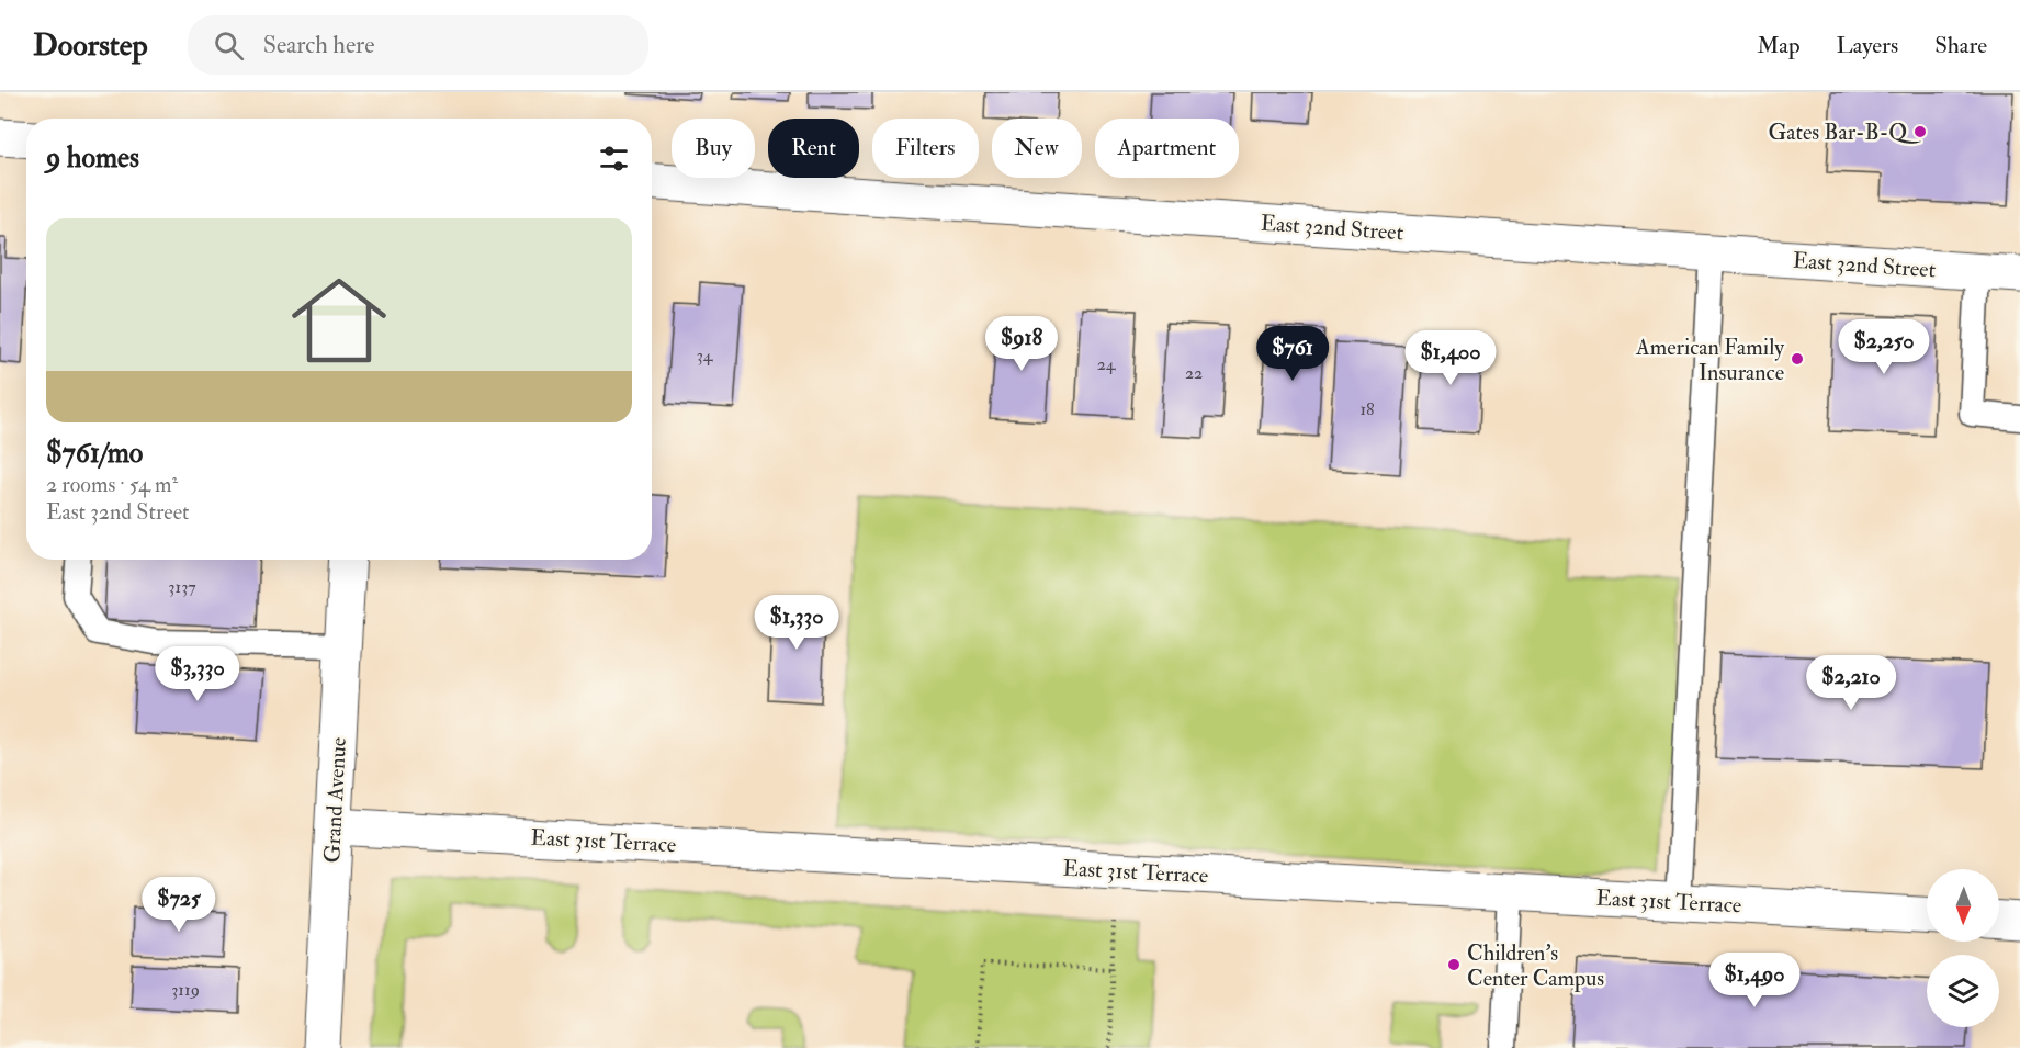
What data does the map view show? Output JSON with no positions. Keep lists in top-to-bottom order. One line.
{"streets":{"street":["East 32nd Street","Grand Avenue","East 31st Terrace"]},"crossings":[["Grand Avenue","East 31st Terrace"]],"places":["Gates Bar-B-Q","American Family Insurance","Children's Center Campus"],"house_numbers":["34","24","22","18","3137","3119"],"north":"bottom","page":{"header":"Doorstep","search":"Search here","nav":["Map","Layers","Share"],"chip":["Buy","Rent","Filters","New","Apartment"],"heading":"9 homes","list":[{"name":"$761/mo","note":"2 rooms · 54 m² · East 32nd Street"}],"price":["$918","$2,250","$761","$1,400","$1,330","$3,330","$2,210","$725","$1,490"]}}
